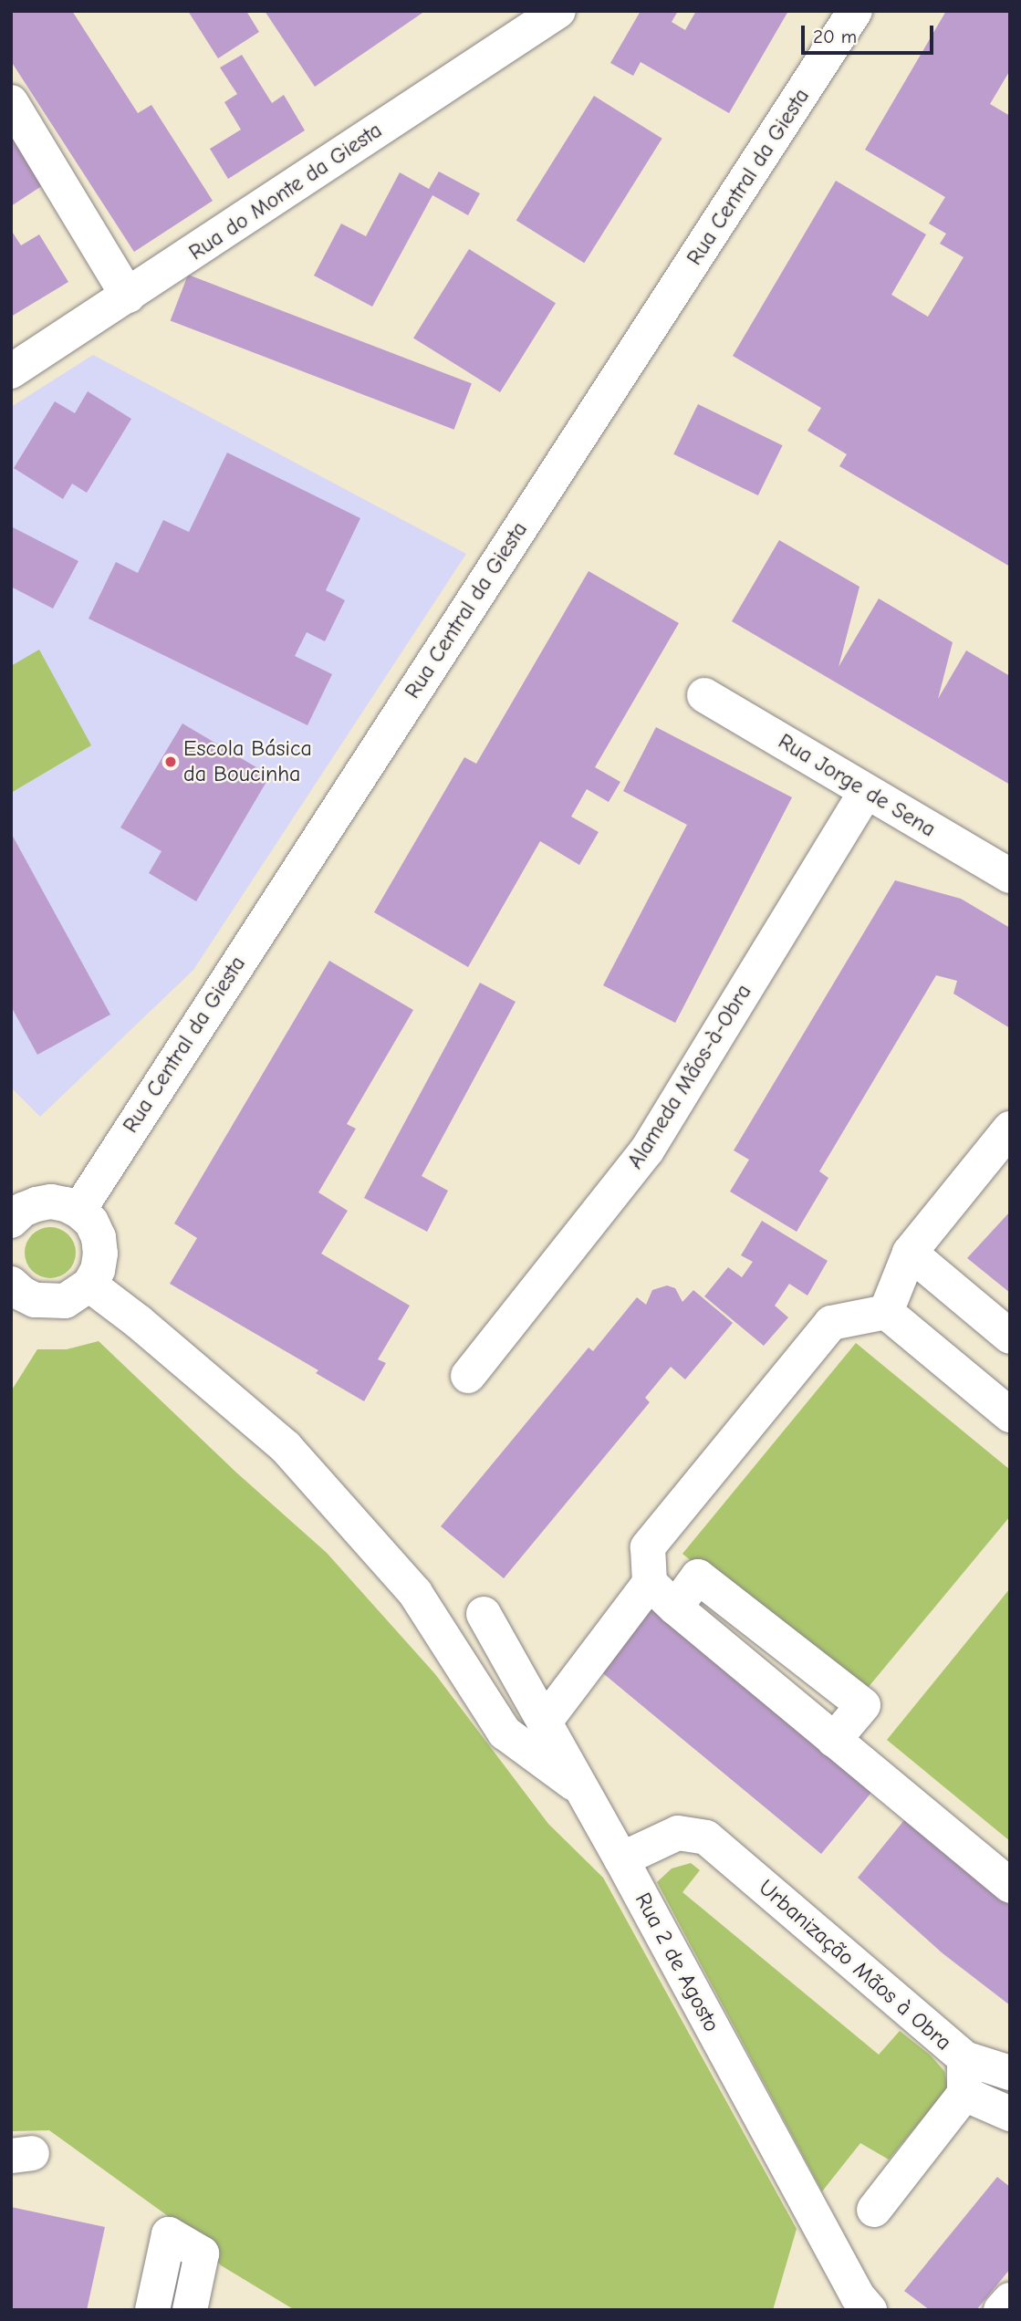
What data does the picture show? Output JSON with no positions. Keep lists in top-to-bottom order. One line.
{"streets":{"street":["Rua Central da Giesta","Rua do Monte da Giesta","Rua Jorge de Sena","Alameda Mãos-à-Obra","Rua 2 de Agosto","Urbanização Mãos à Obra"]},"crossings":[["Rua Jorge de Sena","Alameda Mãos-à-Obra"],["Rua 2 de Agosto","Urbanização Mãos à Obra"]],"places":["Escola Básica da Boucinha"],"scale_bar":"20 m"}
